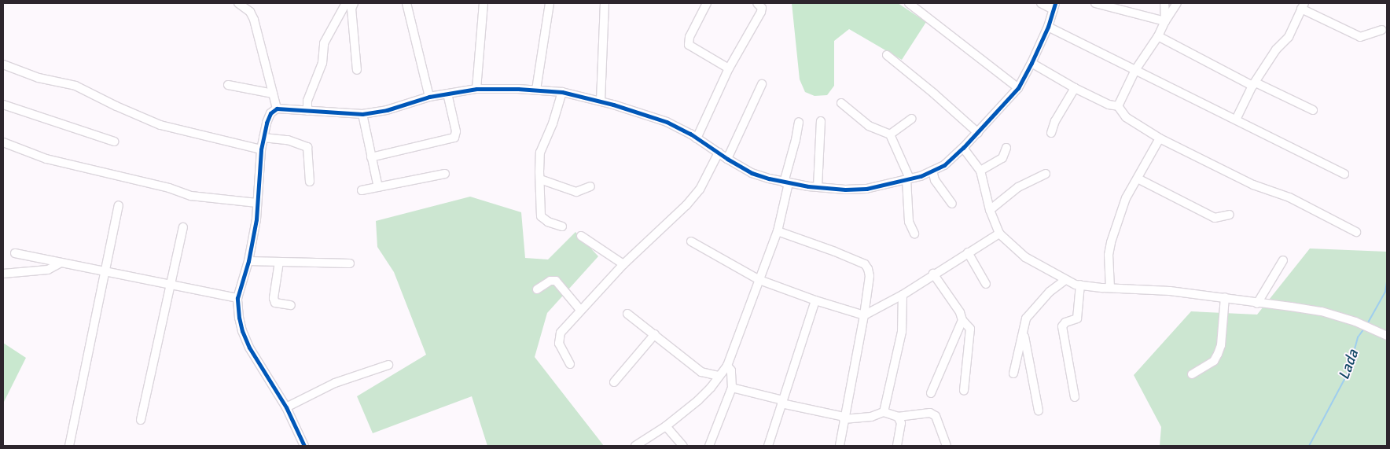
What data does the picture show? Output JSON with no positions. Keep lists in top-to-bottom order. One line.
{"water":["Lada"]}
